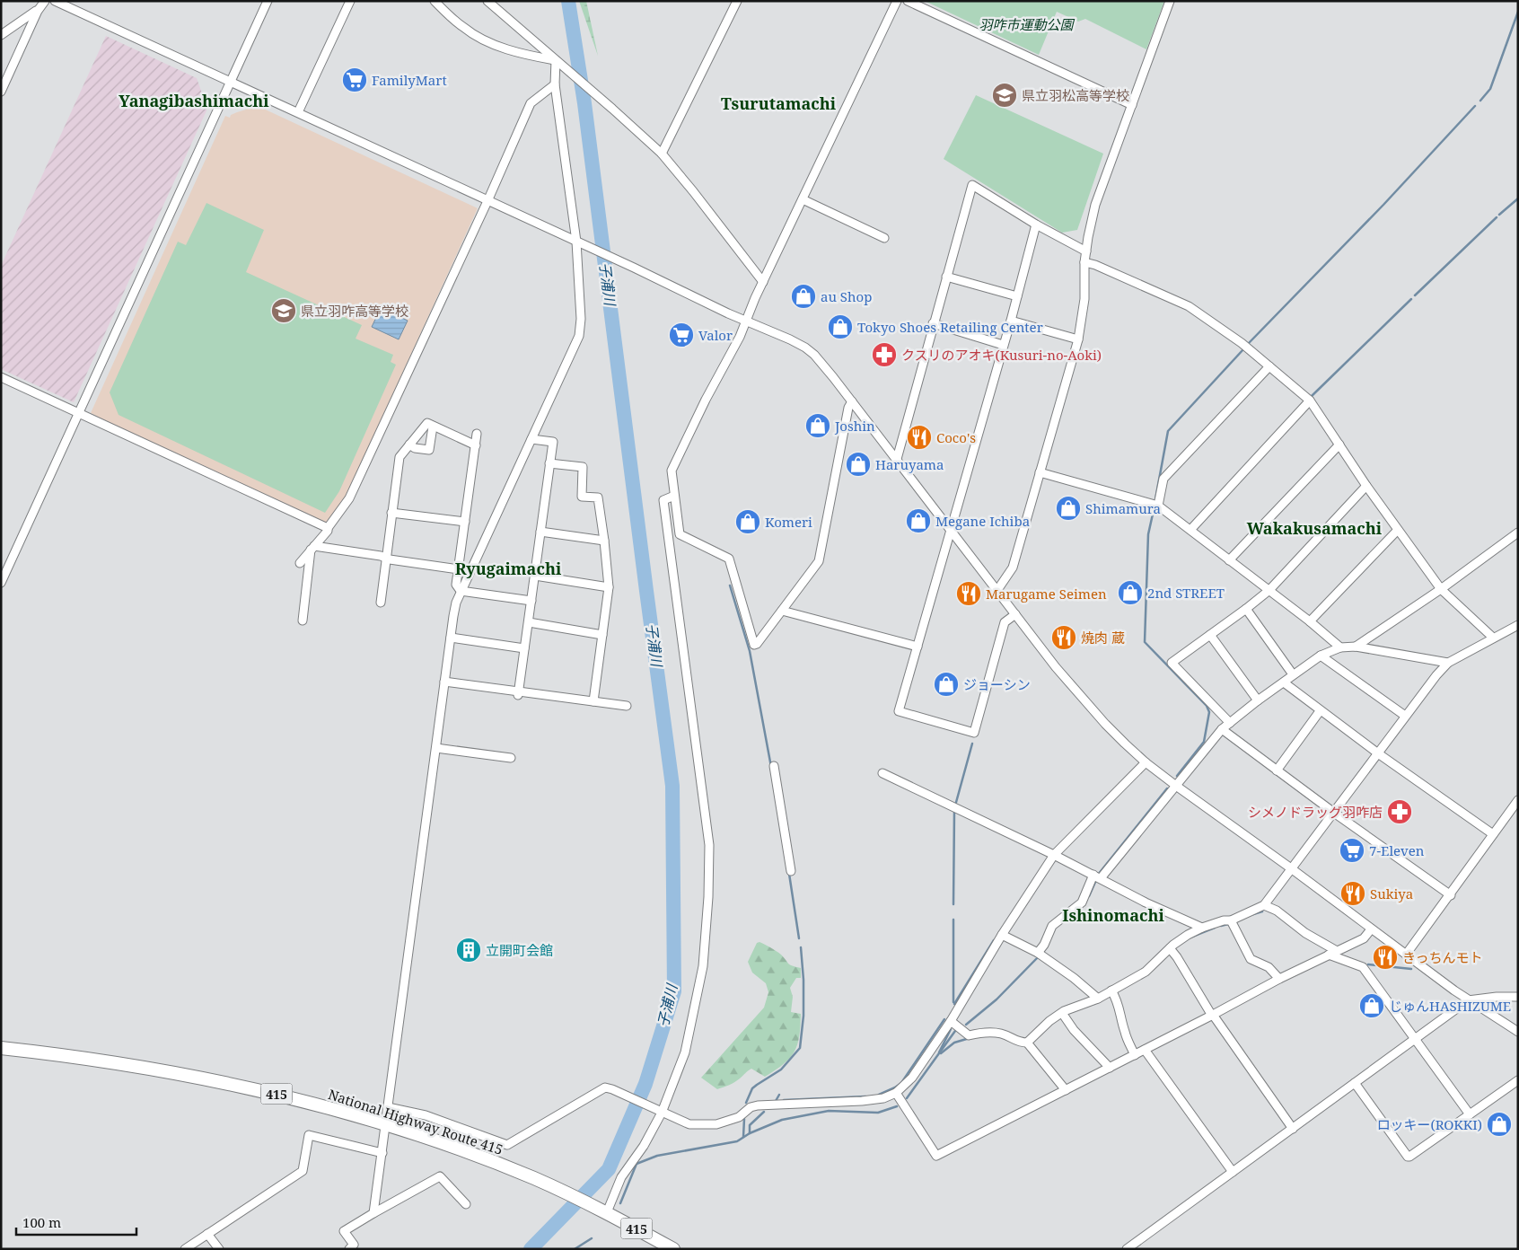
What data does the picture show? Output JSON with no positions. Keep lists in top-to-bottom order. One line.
{"streets":{"highway":["415","National Highway Route 415"]},"districts":["Yanagibashimachi","Tsurutamachi","Wakakusamachi","Ryugaimachi","Ishinomachi"],"water":["子浦川"],"parks":["羽咋市運動公園"],"places":{"supermarket":["FamilyMart","Valor","7-Eleven"],"school or university":["県立羽松高等学校","県立羽咋高等学校"],"shop":["au Shop","Tokyo Shoes Retailing Center","Joshin","Haruyama","Shimamura","Megane Ichiba","Komeri","2nd STREET","ジョーシン","じゅんHASHIZUME","ロッキー(ROKKI)"],"pharmacy":["クスリのアオキ(Kusuri-no-Aoki)","シメノドラッグ羽咋店"],"restaurant":["Coco's","Marugame Seimen","焼肉 蔵","Sukiya","きっちんモト"],"building":["立開町会館"]},"scale_bar":"100 m"}
